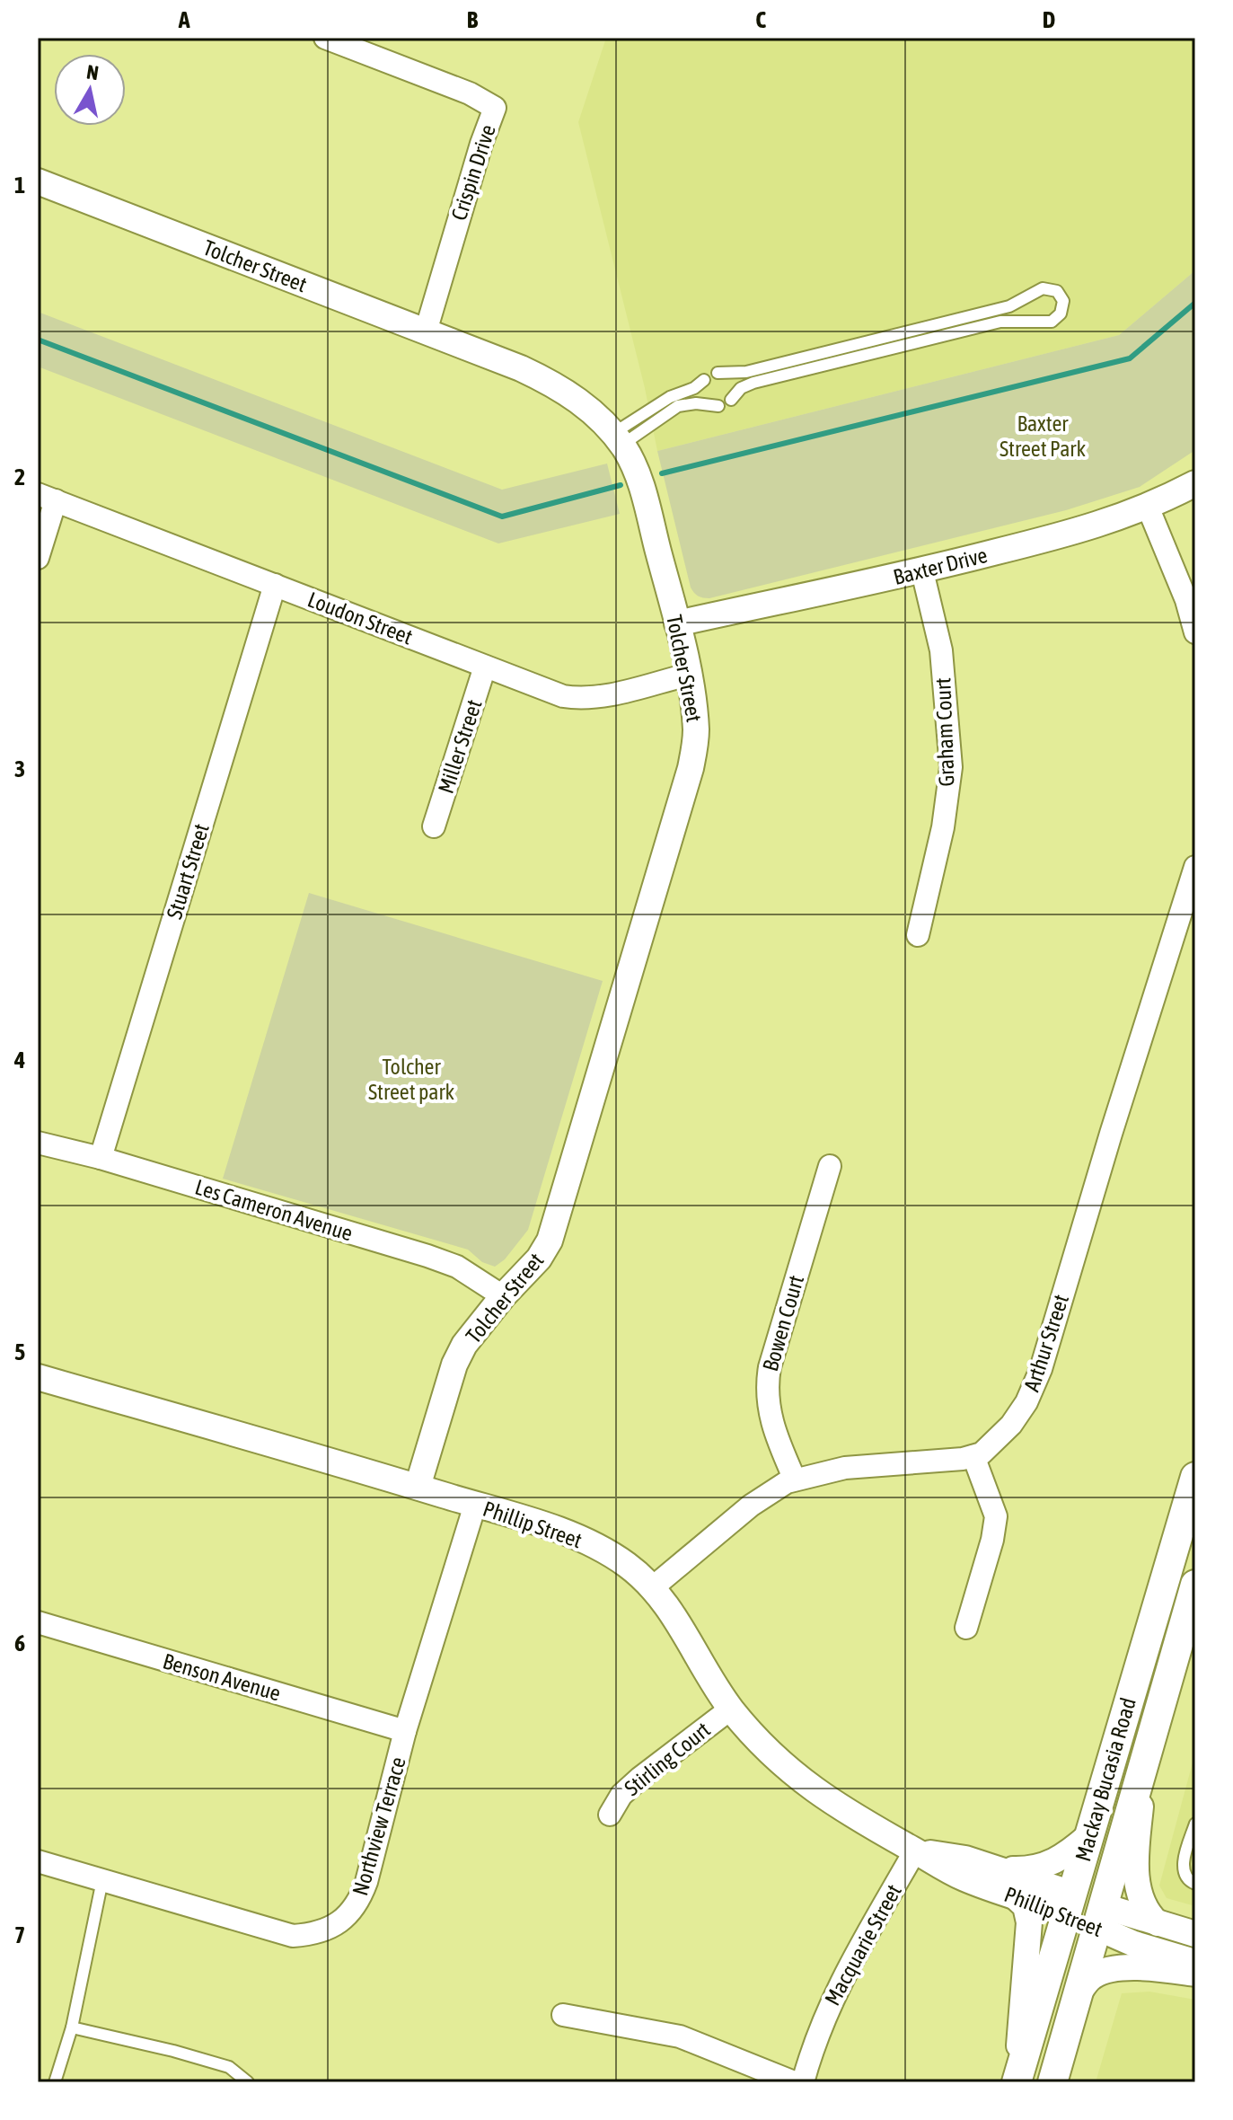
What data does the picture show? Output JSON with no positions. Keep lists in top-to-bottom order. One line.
{"streets":{"main road":["Phillip Street","Mackay Bucasia Road"],"street":["Crispin Drive","Tolcher Street","Baxter Drive","Loudon Street","Graham Court","Miller Street","Stuart Street","Les Cameron Avenue","Bowen Court","Arthur Street","Benson Avenue","Stirling Court","Northview Terrace","Macquarie Street"]},"crossings":[["Crispin Drive","Tolcher Street"],["Tolcher Street","Baxter Drive"],["Tolcher Street","Loudon Street"],["Tolcher Street","Les Cameron Avenue"],["Tolcher Street","Phillip Street"],["Baxter Drive","Graham Court"],["Loudon Street","Miller Street"],["Loudon Street","Stuart Street"],["Stuart Street","Les Cameron Avenue"],["Phillip Street","Stirling Court"],["Phillip Street","Mackay Bucasia Road"],["Phillip Street","Northview Terrace"],["Phillip Street","Macquarie Street"],["Benson Avenue","Northview Terrace"]],"parks":["Baxter Street Park","Tolcher Street park"],"north":"top","grid":{"columns":["A","B","C","D"],"rows":["1","2","3","4","5","6","7"]}}
